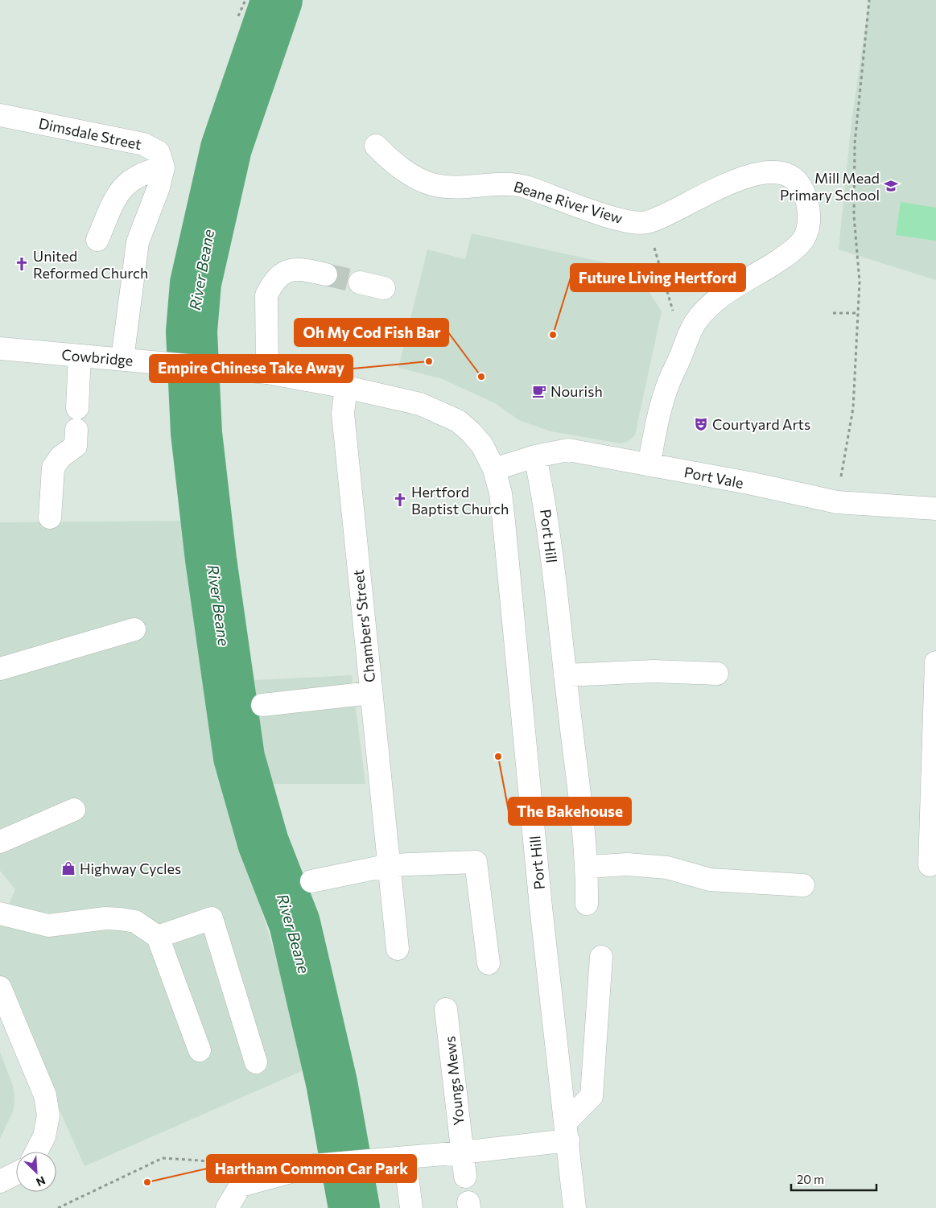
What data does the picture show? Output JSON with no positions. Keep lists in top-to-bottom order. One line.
{"streets":{"street":["Dimsdale Street","Beane River View","Cowbridge","Port Vale","Port Hill","Chambers' Street","Youngs Mews"]},"crossings":[["Beane River View","Port Vale"],["Cowbridge","Port Vale"],["Cowbridge","Port Hill"],["Cowbridge","Chambers' Street"],["Port Vale","Port Hill"]],"water":["River Beane"],"places":{"school or university":["Mill Mead Primary School"],"church":["United Reformed Church","Hertford Baptist Church"],"other":["Future Living Hertford","Empire Chinese Take Away","Oh My Cod Fish Bar","The Bakehouse","Hartham Common Car Park"],"cafe":["Nourish"],"theatre":["Courtyard Arts"],"shop":["Highway Cycles"]},"scale_bar":"20 m","north":"bottom right"}
